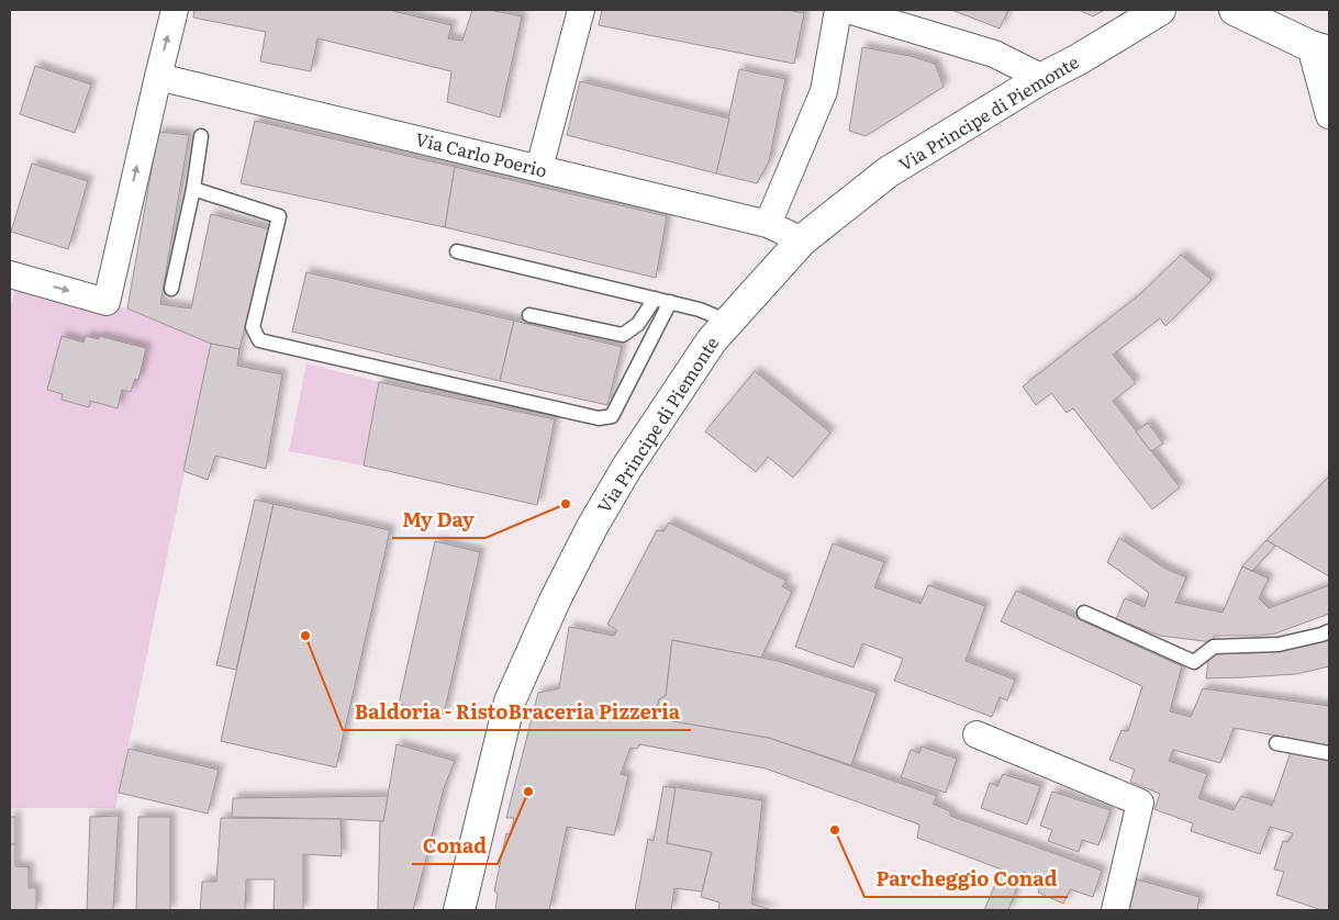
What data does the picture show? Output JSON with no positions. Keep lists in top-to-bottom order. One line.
{"streets":{"main road":["Via Principe di Piemonte"],"street":["Via Carlo Poerio"]},"crossings":[["Via Principe di Piemonte","Via Carlo Poerio"]],"places":["My Day","Baldoria - RistoBraceria Pizzeria","Conad","Parcheggio Conad"]}
